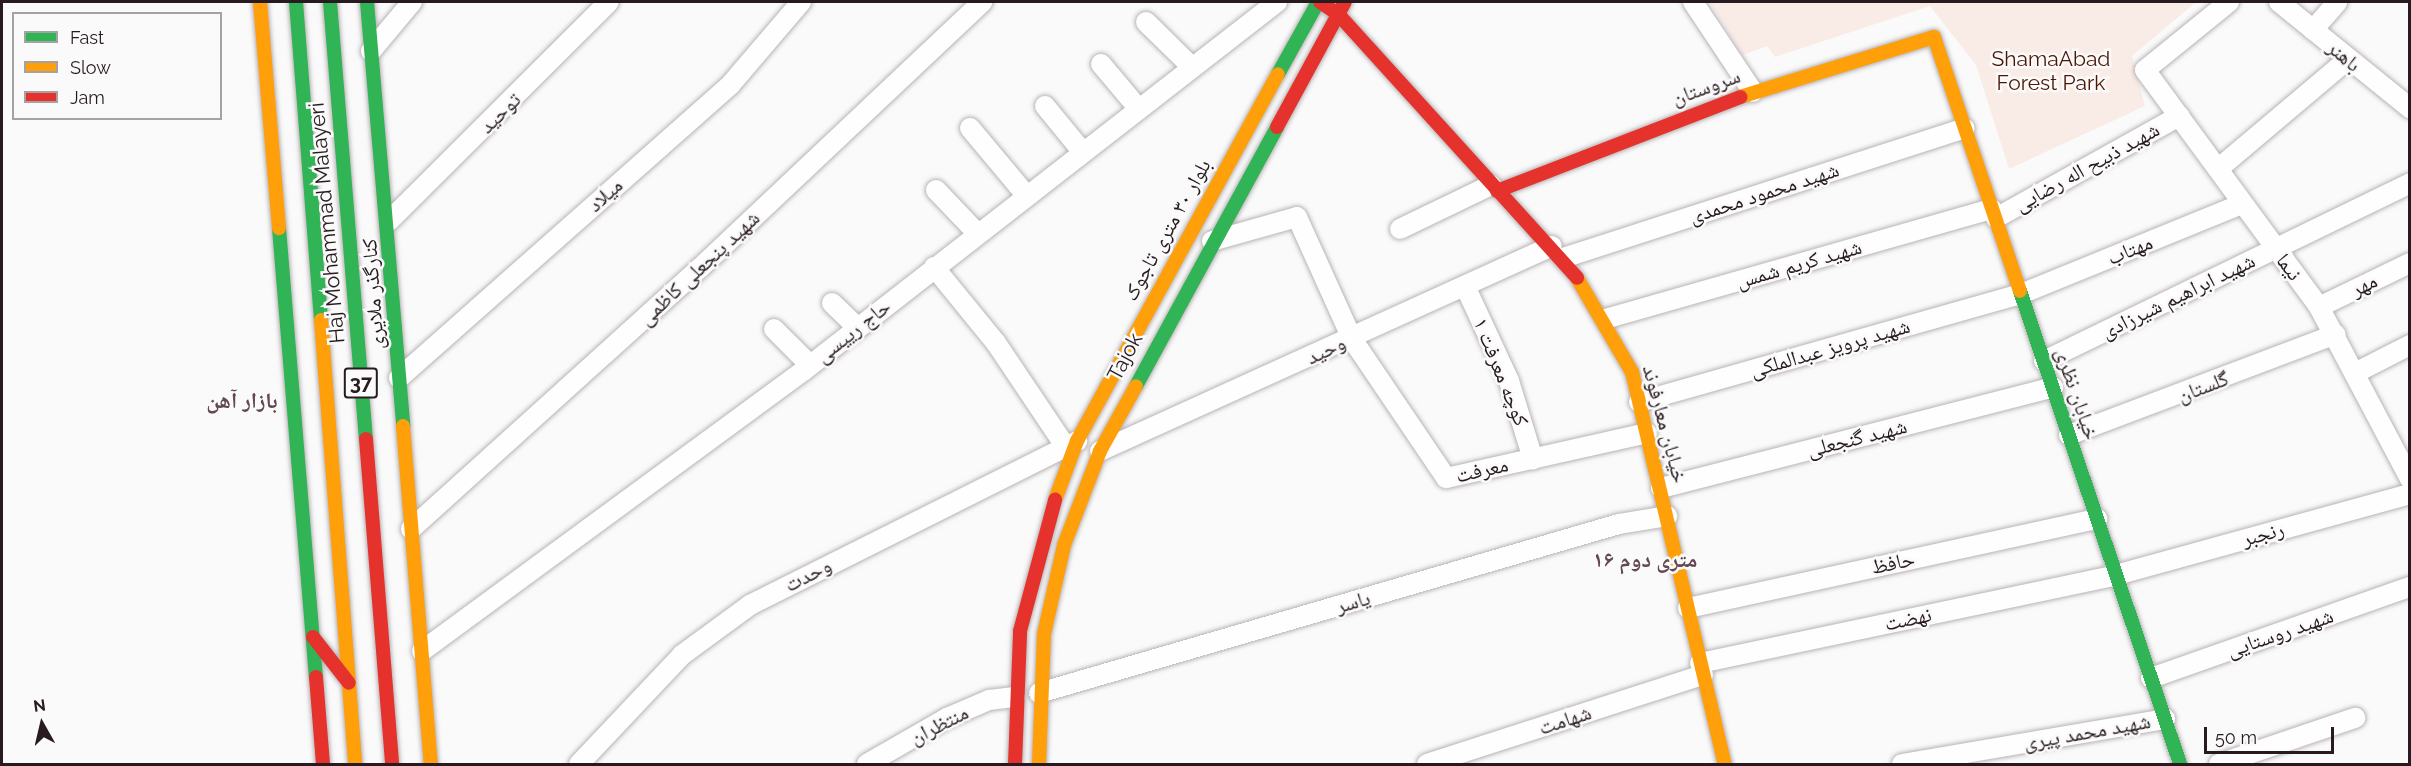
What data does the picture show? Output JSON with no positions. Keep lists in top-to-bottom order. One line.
{"streets":{"main road":["سروستان","Haj Mohammad Malayeri","بلوار ۳۰ متری تاجوک","کنارگذر ملایری","Tajok","37","خیابان نظری","خیابان معارفوند"],"street":["باهنر","توحید","شهید ذبیح اله رضایی","شهید محمود محمدی","میلاد","مهتاب","شهید کریم شمس","نیما","شهید پنجعلی کاظمی","مهر","شهید ابراهیم شیرزادی","حاج رییسی","شهید پرویز عبدالملکی","وحید","کوچه معرفت ۱","گلستان","شهید گنجعلی","معرفت","رنجبر","حافظ","وحدت","یاسر","نهضت","شهید روستایی","شهامت","منتظران","شهید محمد پیری"]},"crossings":[["سروستان","خیابان نظری"],["سروستان","خیابان معارفوند"],["توحید","کنارگذر ملایری"],["شهید ذبیح اله رضایی","شهید کریم شمس"],["شهید ذبیح اله رضایی","نیما"],["شهید ذبیح اله رضایی","خیابان نظری"],["شهید محمود محمدی","وحید"],["شهید محمود محمدی","خیابان نظری"],["شهید محمود محمدی","خیابان معارفوند"],["میلاد","کنارگذر ملایری"],["بلوار ۳۰ متری تاجوک","خیابان معارفوند"],["بلوار ۳۰ متری تاجوک","وحدت"],["بلوار ۳۰ متری تاجوک","منتظران"],["مهتاب","نیما"],["مهتاب","شهید پرویز عبدالملکی"],["مهتاب","خیابان نظری"],["شهید کریم شمس","خیابان نظری"],["شهید کریم شمس","خیابان معارفوند"],["نیما","مهر"],["نیما","شهید ابراهیم شیرزادی"],["نیما","گلستان"],["شهید پنجعلی کاظمی","کنارگذر ملایری"],["کنارگذر ملایری","حاج رییسی"],["شهید ابراهیم شیرزادی","خیابان نظری"],["شهید پرویز عبدالملکی","خیابان نظری"],["شهید پرویز عبدالملکی","خیابان معارفوند"],["وحید","Tajok"],["وحید","کوچه معرفت ۱"],["وحید","خیابان معارفوند"],["وحید","معرفت"],["Tajok","خیابان معارفوند"],["Tajok","یاسر"],["کوچه معرفت ۱","معرفت"],["گلستان","خیابان نظری"],["خیابان نظری","شهید گنجعلی"],["خیابان نظری","رنجبر"],["خیابان نظری","حافظ"],["خیابان نظری","نهضت"],["خیابان نظری","شهید روستایی"],["خیابان نظری","شهید محمد پیری"],["خیابان معارفوند","شهید گنجعلی"],["خیابان معارفوند","معرفت"],["خیابان معارفوند","حافظ"],["خیابان معارفوند","یاسر"],["خیابان معارفوند","نهضت"],["خیابان معارفوند","شهامت"],["رنجبر","نهضت"],["نهضت","شهامت"]],"districts":["بازار آهن","۱۶ متری دوم"],"parks":["ShamaAbad Forest Park"],"legend":["Fast","Slow","Jam"],"scale_bar":"50 m","north":"top"}
